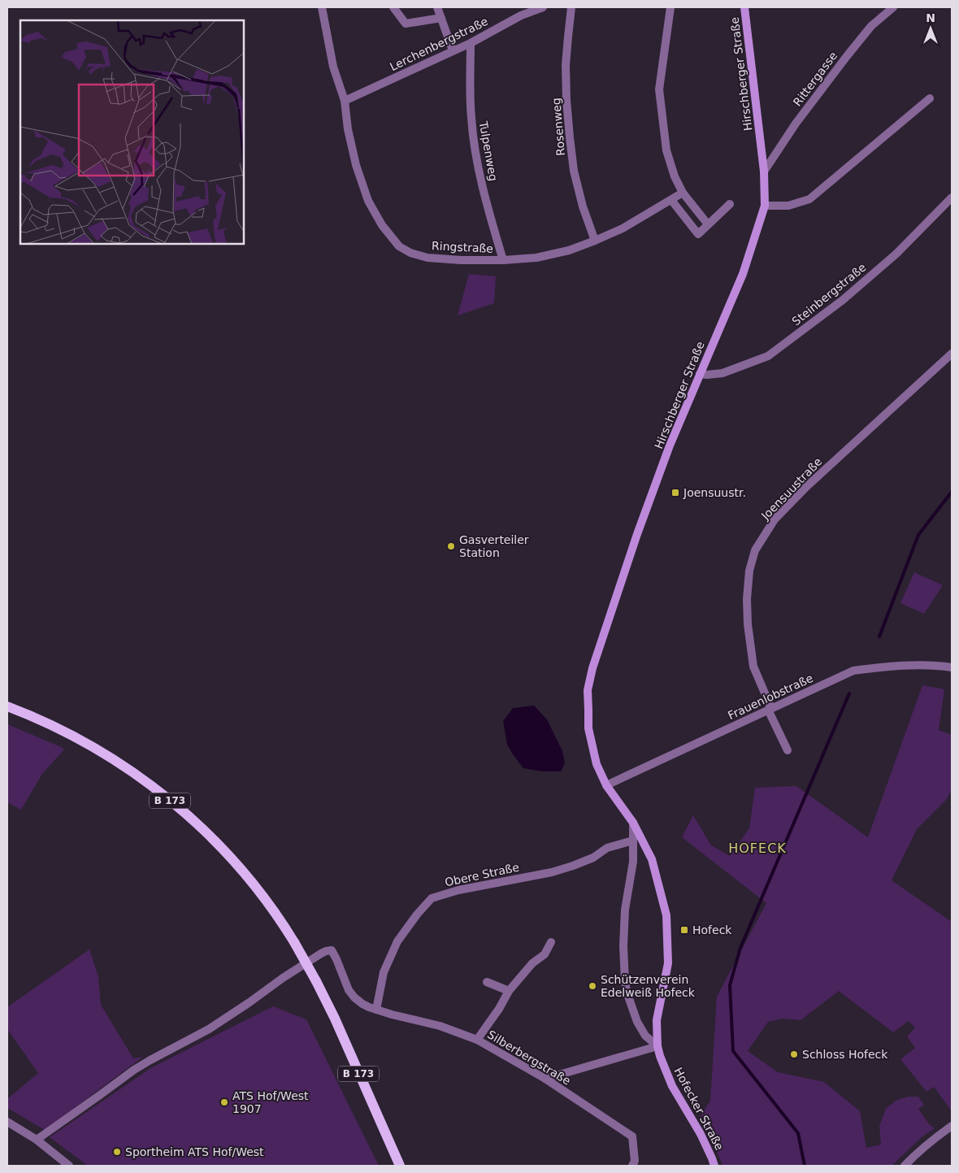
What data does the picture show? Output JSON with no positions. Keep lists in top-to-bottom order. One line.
{"streets":{"main road":["Hirschberger Straße","B 173","Hofecker Straße"],"street":["Lerchenbergstraße","Rittergasse","Rosenweg","Tulpenweg","Ringstraße","Steinbergstraße","Joensuustraße","Frauenlobstraße","Obere Straße","Silberbergstraße"]},"crossings":[["Lerchenbergstraße","Tulpenweg"],["Lerchenbergstraße","Ringstraße"],["Hirschberger Straße","Rittergasse"],["Hirschberger Straße","Steinbergstraße"],["Hirschberger Straße","Frauenlobstraße"],["Hirschberger Straße","Hofecker Straße"],["Rosenweg","Ringstraße"],["Tulpenweg","Ringstraße"],["Joensuustraße","Frauenlobstraße"],["Frauenlobstraße","Hofecker Straße"],["Obere Straße","Silberbergstraße"]],"districts":["HOFECK"],"places":{"transit":["Joensuustr.","Hofeck"],"other":["Gasverteiler Station","Schützenverein Edelweiß Hofeck","Schloss Hofeck","ATS Hof/West 1907","Sportheim ATS Hof/West"]},"north":"top"}
